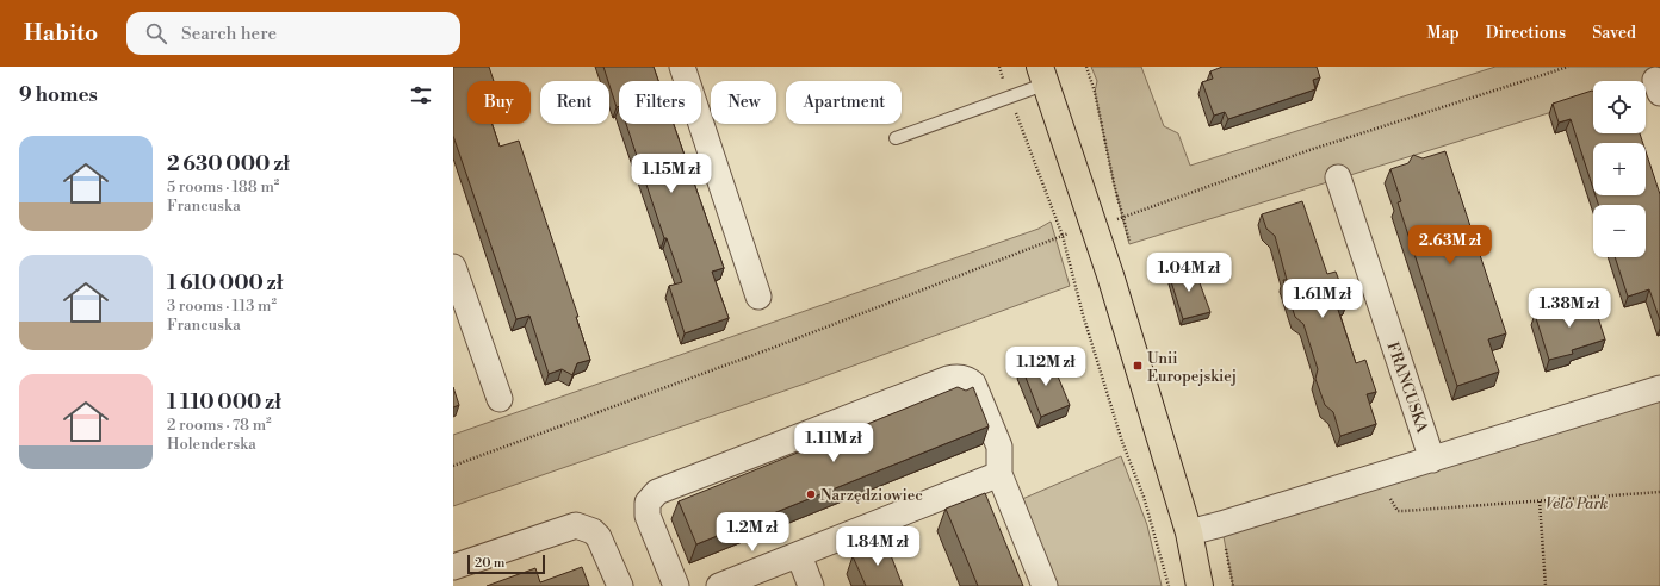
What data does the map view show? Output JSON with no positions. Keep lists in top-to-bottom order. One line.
{"streets":{"street":["FRANCUSKA"]},"parks":["Velo Park"],"places":{"transit":["Unii Europejskiej"],"other":["Narzędziowiec"]},"scale_bar":"20 m","page":{"header":"Habito","search":"Search here","nav":["Map","Directions","Saved"],"heading":"9 homes","map_buttons":["+","−"],"chip":["Buy","Rent","Filters","New","Apartment"],"list":[{"name":"2 630 000 zł","note":"5 rooms · 188 m² · Francuska"},{"name":"1 610 000 zł","note":"3 rooms · 113 m² · Francuska"},{"name":"1 110 000 zł","note":"2 rooms · 78 m² · Holenderska"}],"price":["1.15M zł","2.63M zł","1.04M zł","1.61M zł","1.38M zł","1.12M zł","1.11M zł","1.2M zł","1.84M zł"],"scale":"20 m"}}
